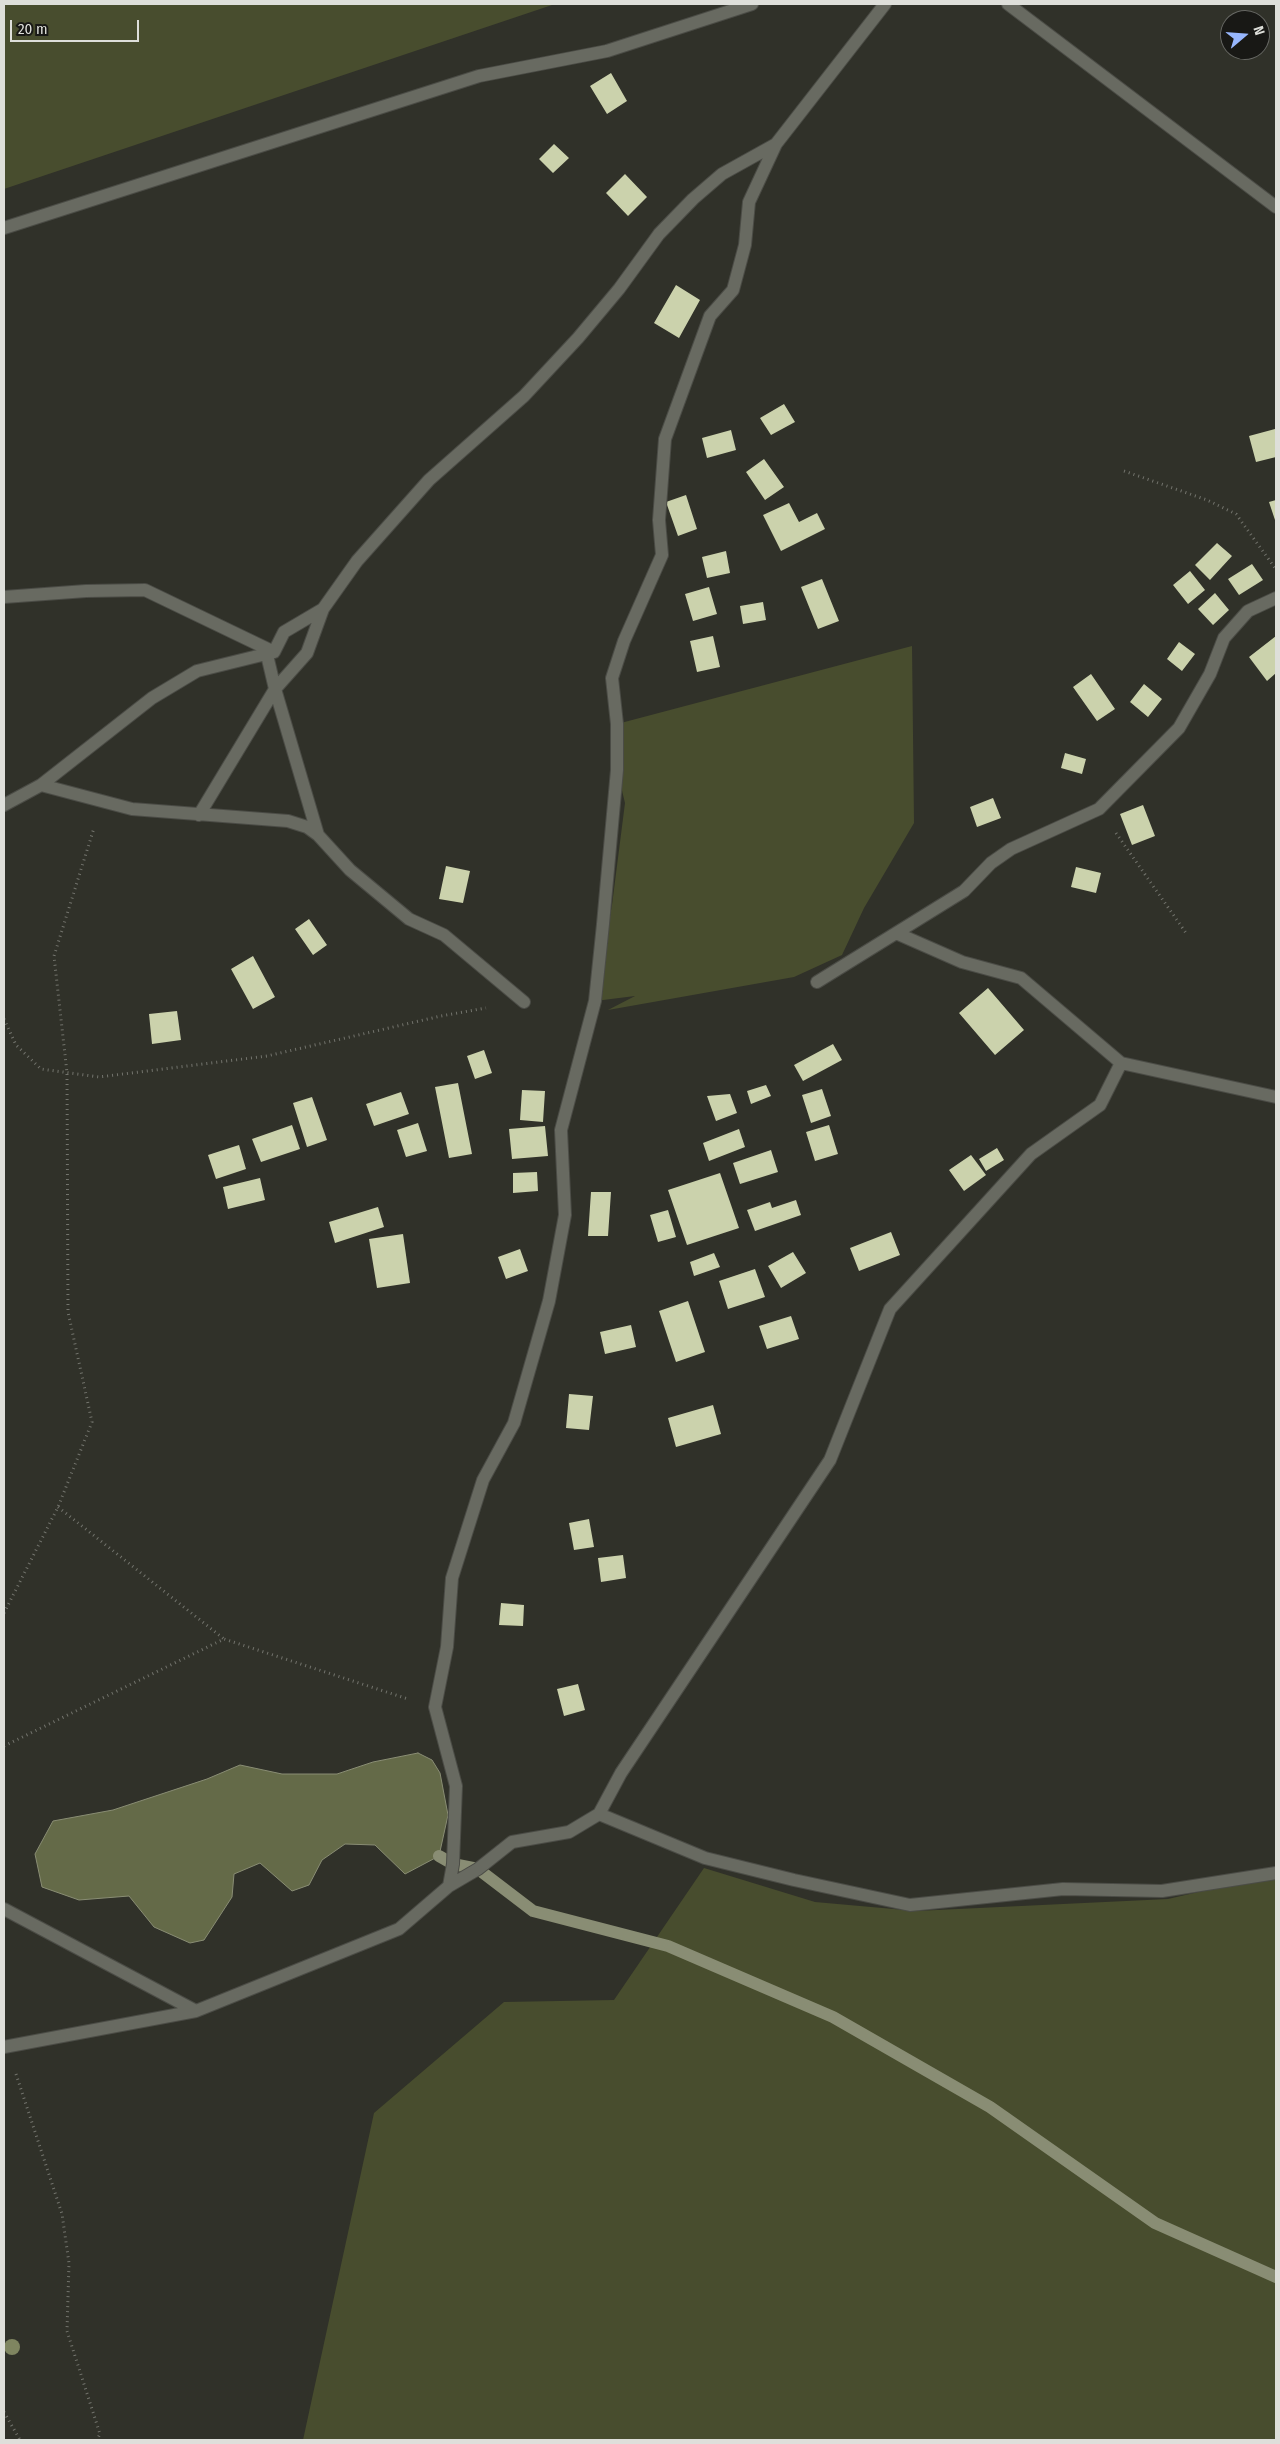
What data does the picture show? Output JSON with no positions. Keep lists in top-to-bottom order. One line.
{"scale_bar":"20 m","north":"right"}
